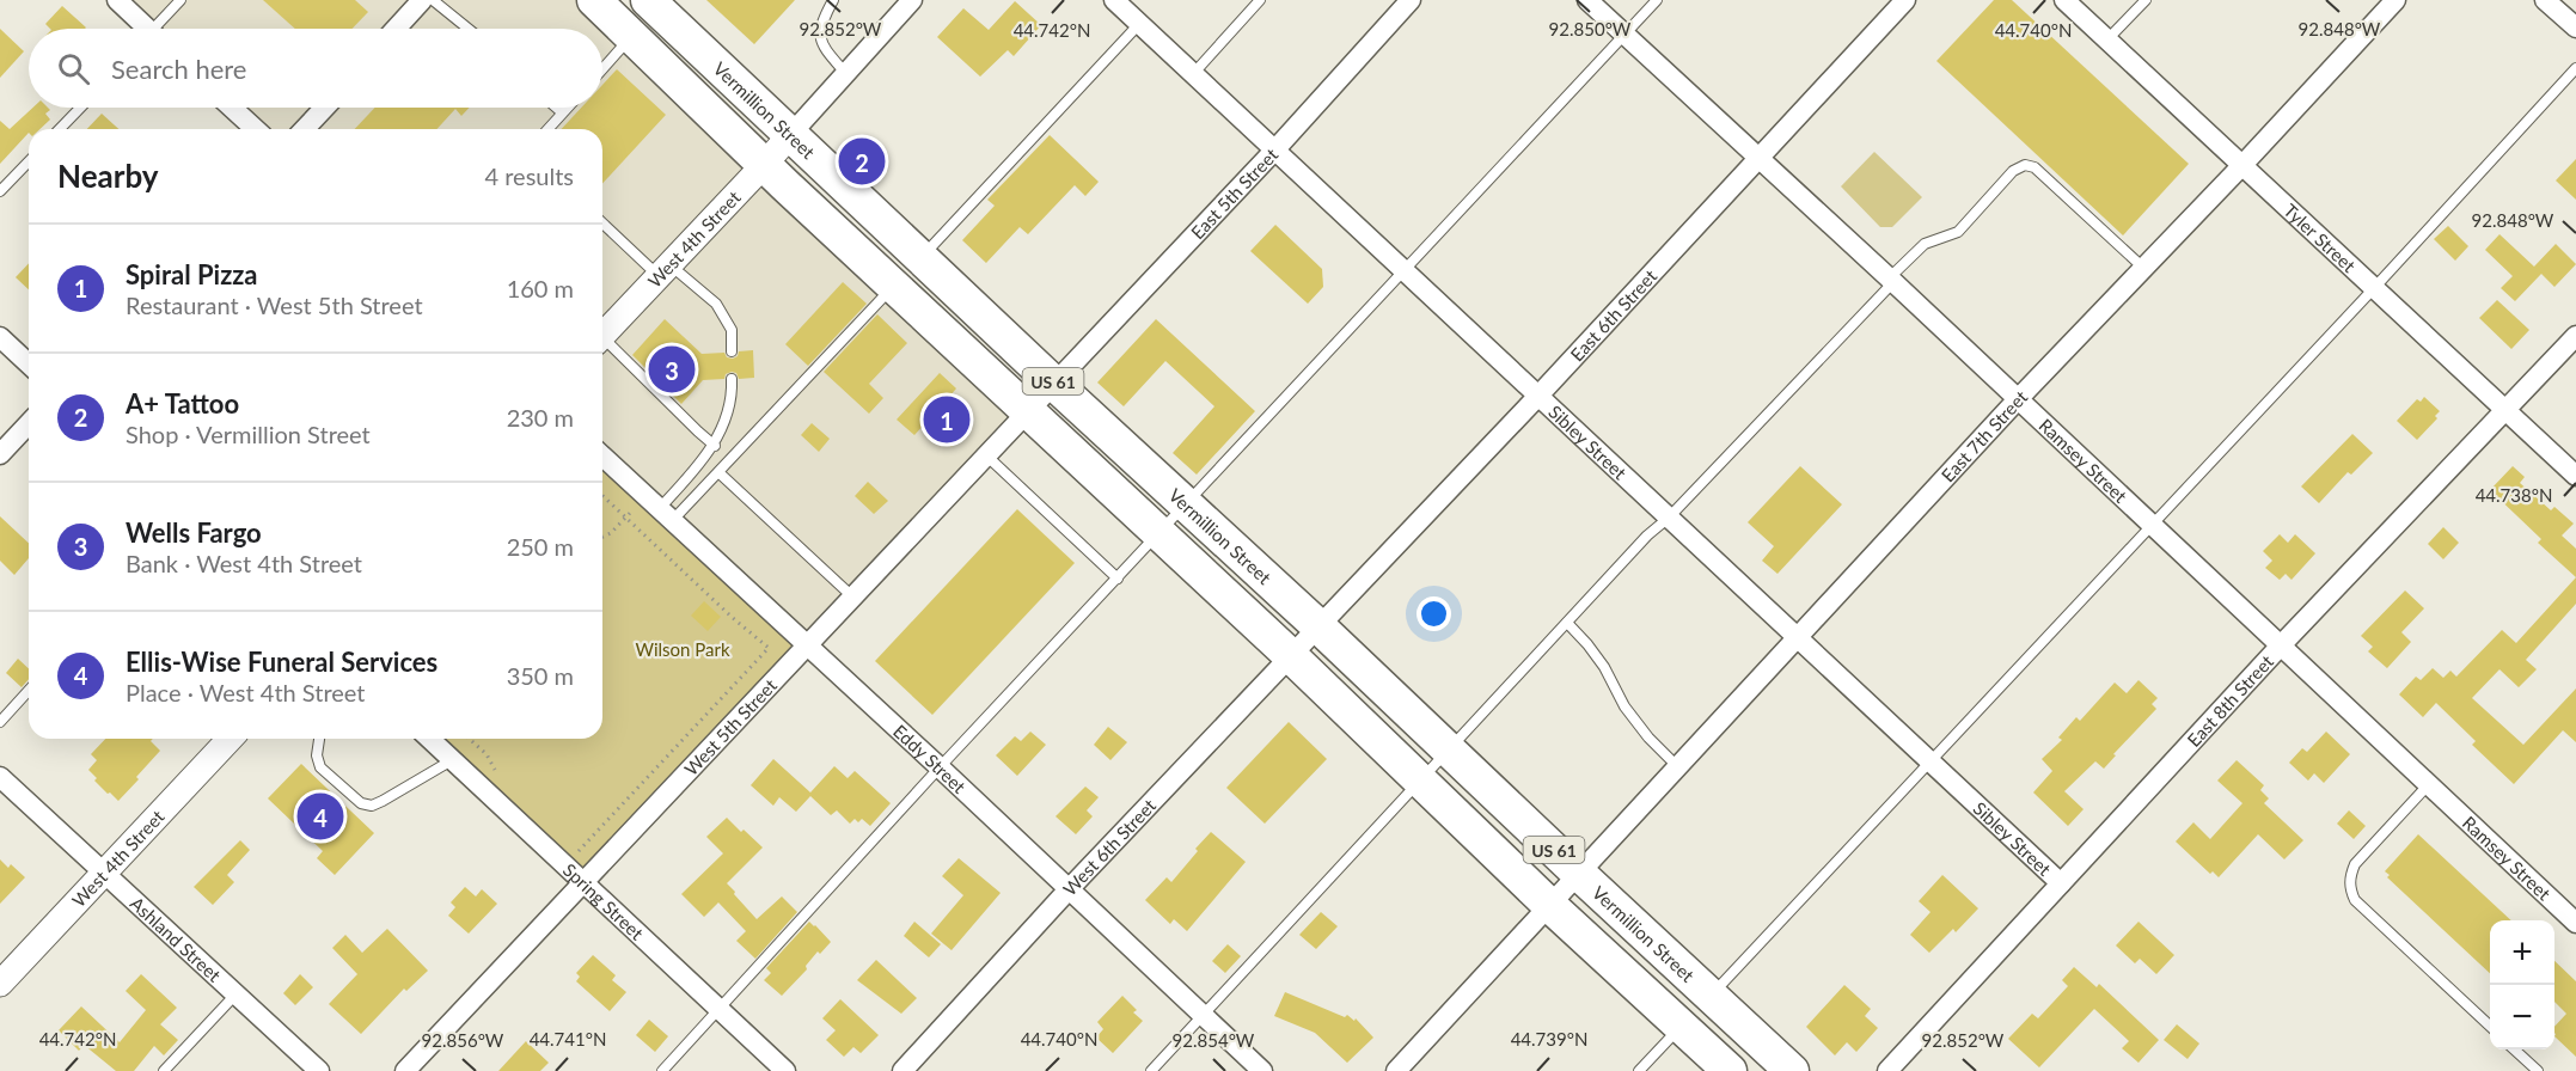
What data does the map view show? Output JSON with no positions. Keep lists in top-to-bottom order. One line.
{"streets":{"highway":["Vermillion Street","US 61"],"street":["East 5th Street","Tyler Street","West 4th Street","East 6th Street","East 7th Street","Sibley Street","Ramsey Street","East 8th Street","West 5th Street","Eddy Street","West 6th Street","Spring Street","Ashland Street"]},"crossings":[["Vermillion Street","East 5th Street"],["Vermillion Street","West 4th Street"],["Vermillion Street","East 6th Street"],["Vermillion Street","East 7th Street"],["Vermillion Street","West 5th Street"],["Vermillion Street","West 6th Street"],["East 5th Street","Sibley Street"],["East 5th Street","West 5th Street"],["Tyler Street","East 7th Street"],["Tyler Street","East 8th Street"],["West 4th Street","US 61"],["West 4th Street","Ashland Street"],["East 6th Street","Sibley Street"],["East 6th Street","Ramsey Street"],["East 6th Street","West 6th Street"],["US 61","East 7th Street"],["US 61","West 5th Street"],["US 61","West 6th Street"],["East 7th Street","Sibley Street"],["East 7th Street","Ramsey Street"],["Sibley Street","East 8th Street"],["Ramsey Street","East 8th Street"],["West 5th Street","Eddy Street"],["West 5th Street","Spring Street"],["Eddy Street","West 6th Street"]],"parks":["Wilson Park"],"page":{"search":"Search here","heading":["Nearby","4 results"],"pins":["2","3","1","4"],"list":[{"mark":"1","name":"Spiral Pizza","note":"Restaurant · West 5th Street","value":"160 m"},{"mark":"2","name":"A+ Tattoo","note":"Shop · Vermillion Street","value":"230 m"},{"mark":"3","name":"Wells Fargo","note":"Bank · West 4th Street","value":"250 m"},{"mark":"4","name":"Ellis-Wise Funeral Services","note":"Place · West 4th Street","value":"350 m"}],"map_buttons":["+","−"]},"coordinates":["92.852°W","92.850°W","92.848°W","44.742°N","44.740°N","44.738°N","44.741°N","44.739°N","92.856°W","92.854°W"]}
